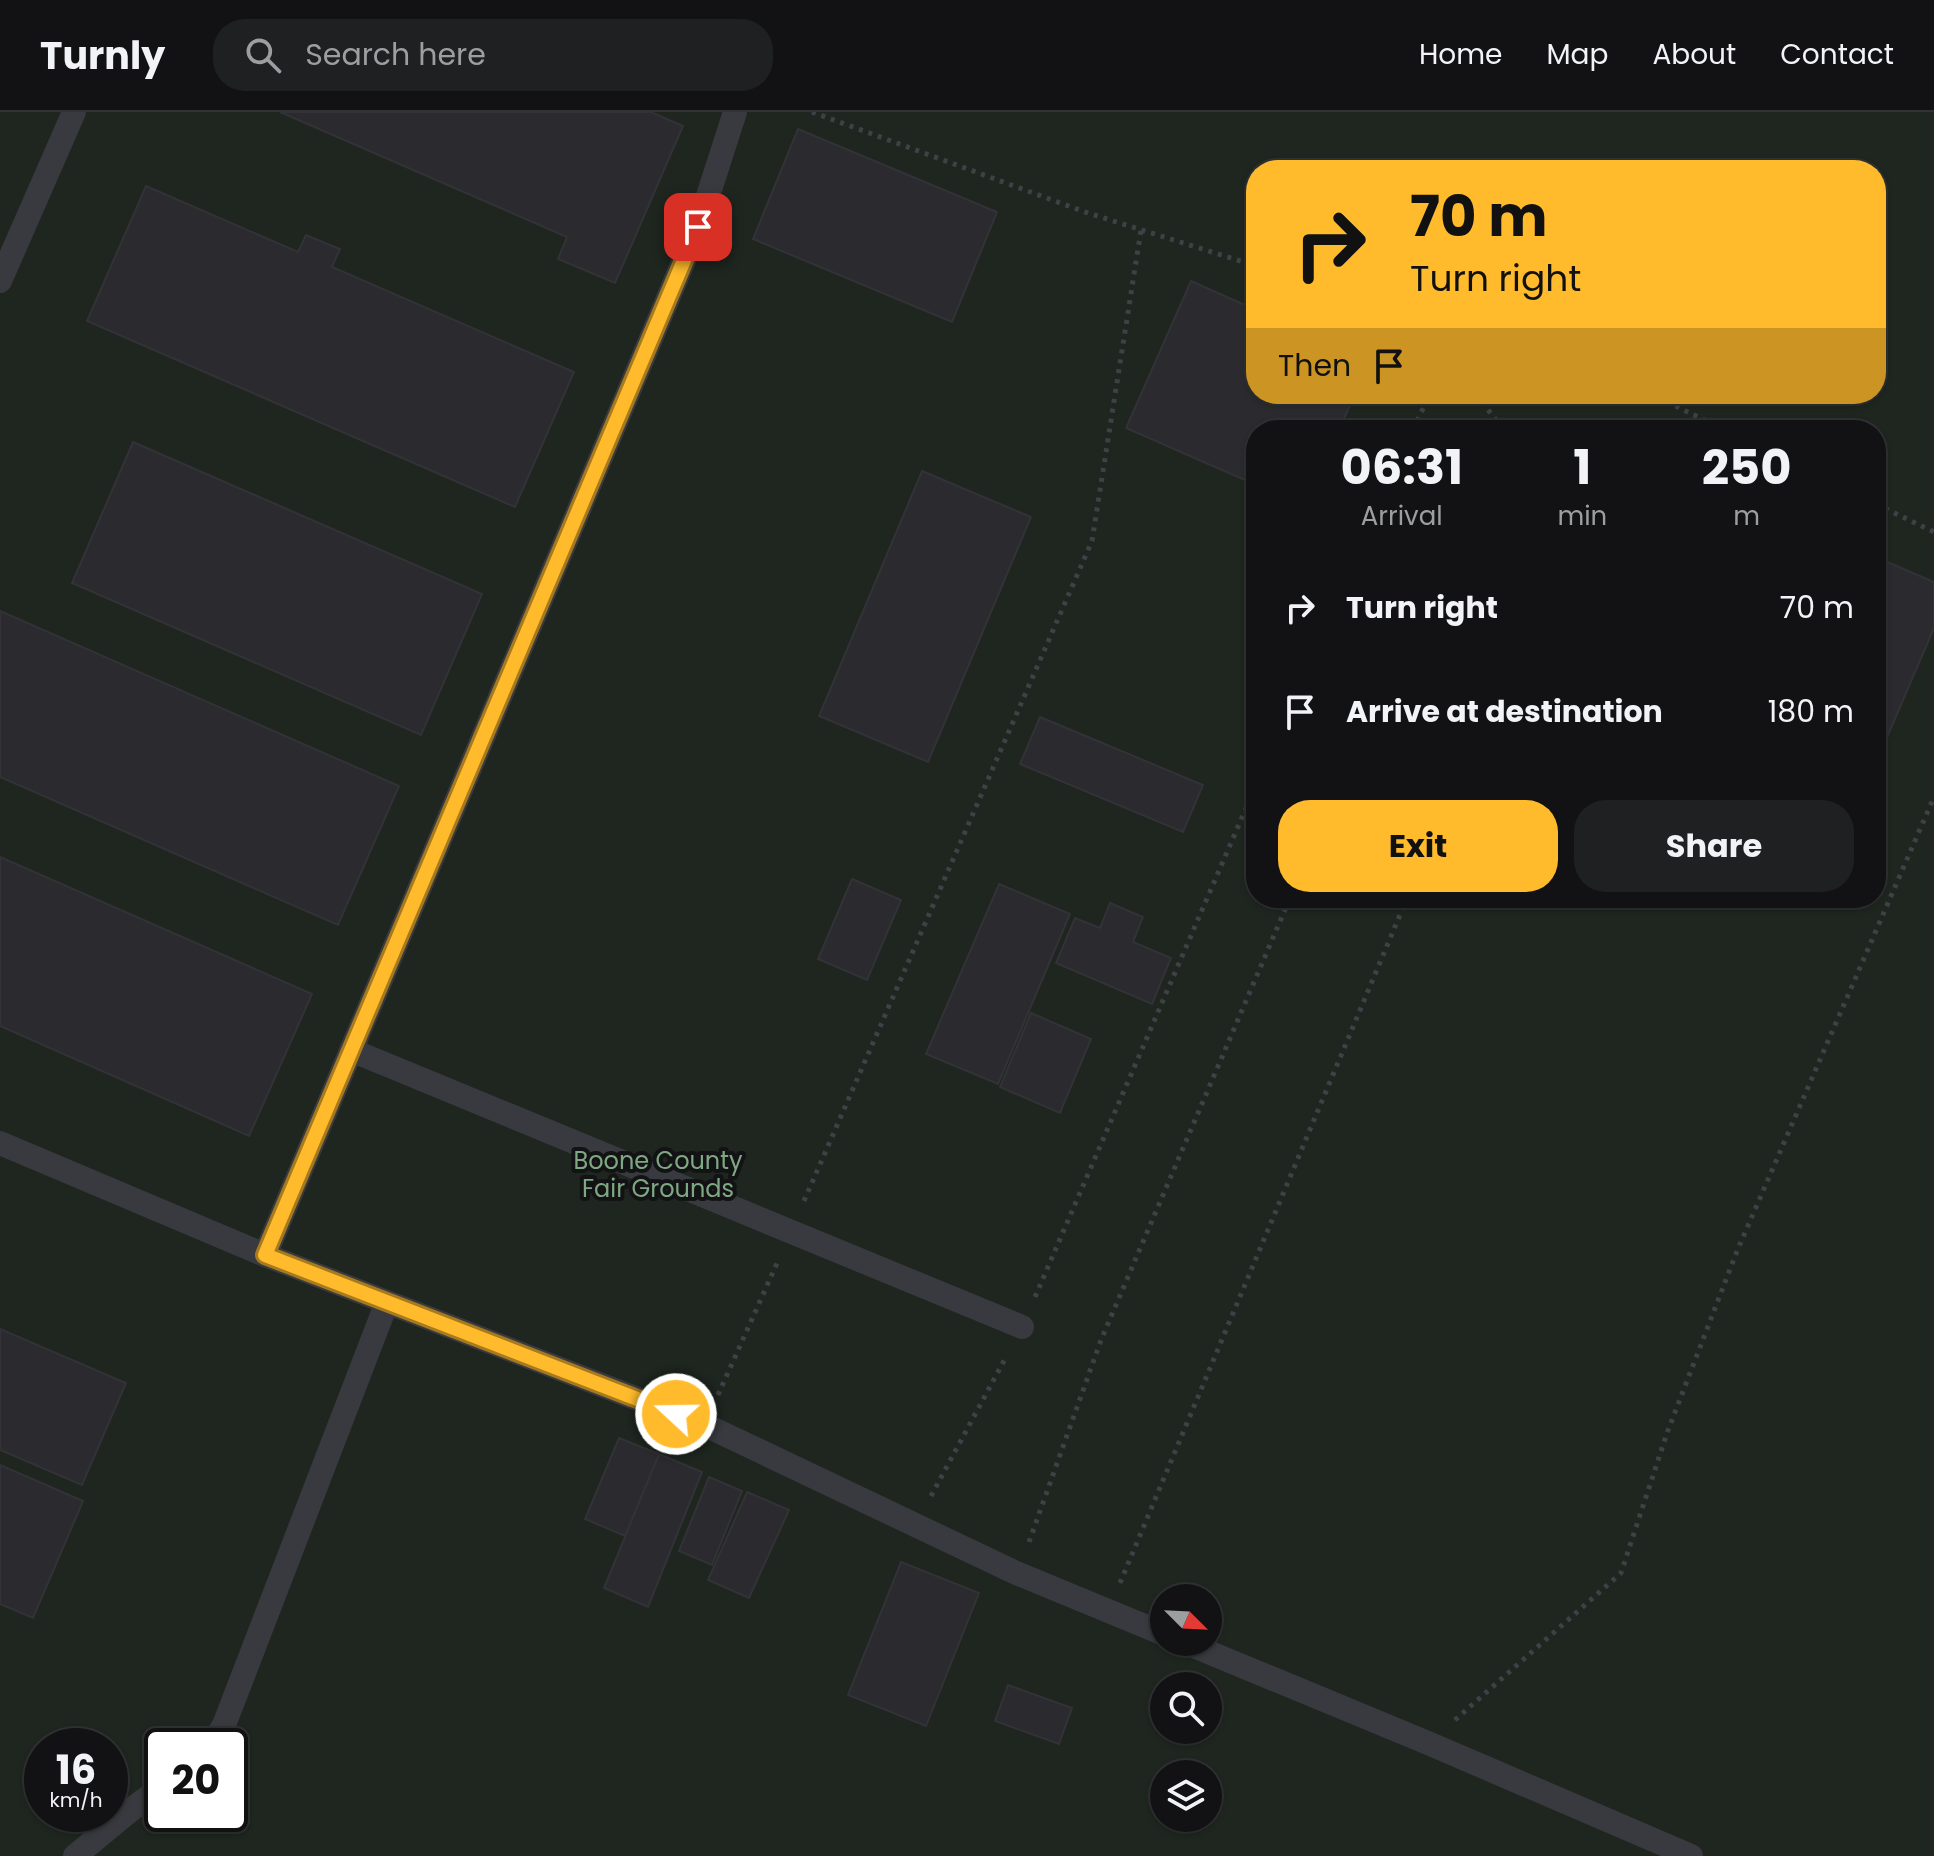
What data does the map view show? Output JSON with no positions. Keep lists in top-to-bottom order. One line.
{"parks":["Boone County Fair Grounds"],"north":"bottom right","page":{"header":"Turnly","search":"Search here","nav":["Home","Map","About","Contact"],"turn":["70 m","Turn right"],"then":"Then","eta":["06:31","Arrival","1","min","250","m"],"list":[{"name":"Turn right","value":"70 m"},{"name":"Arrive at destination","value":"180 m"}],"buttons":["Exit","Share"],"speed":"16 km/h","limit":"20"}}
